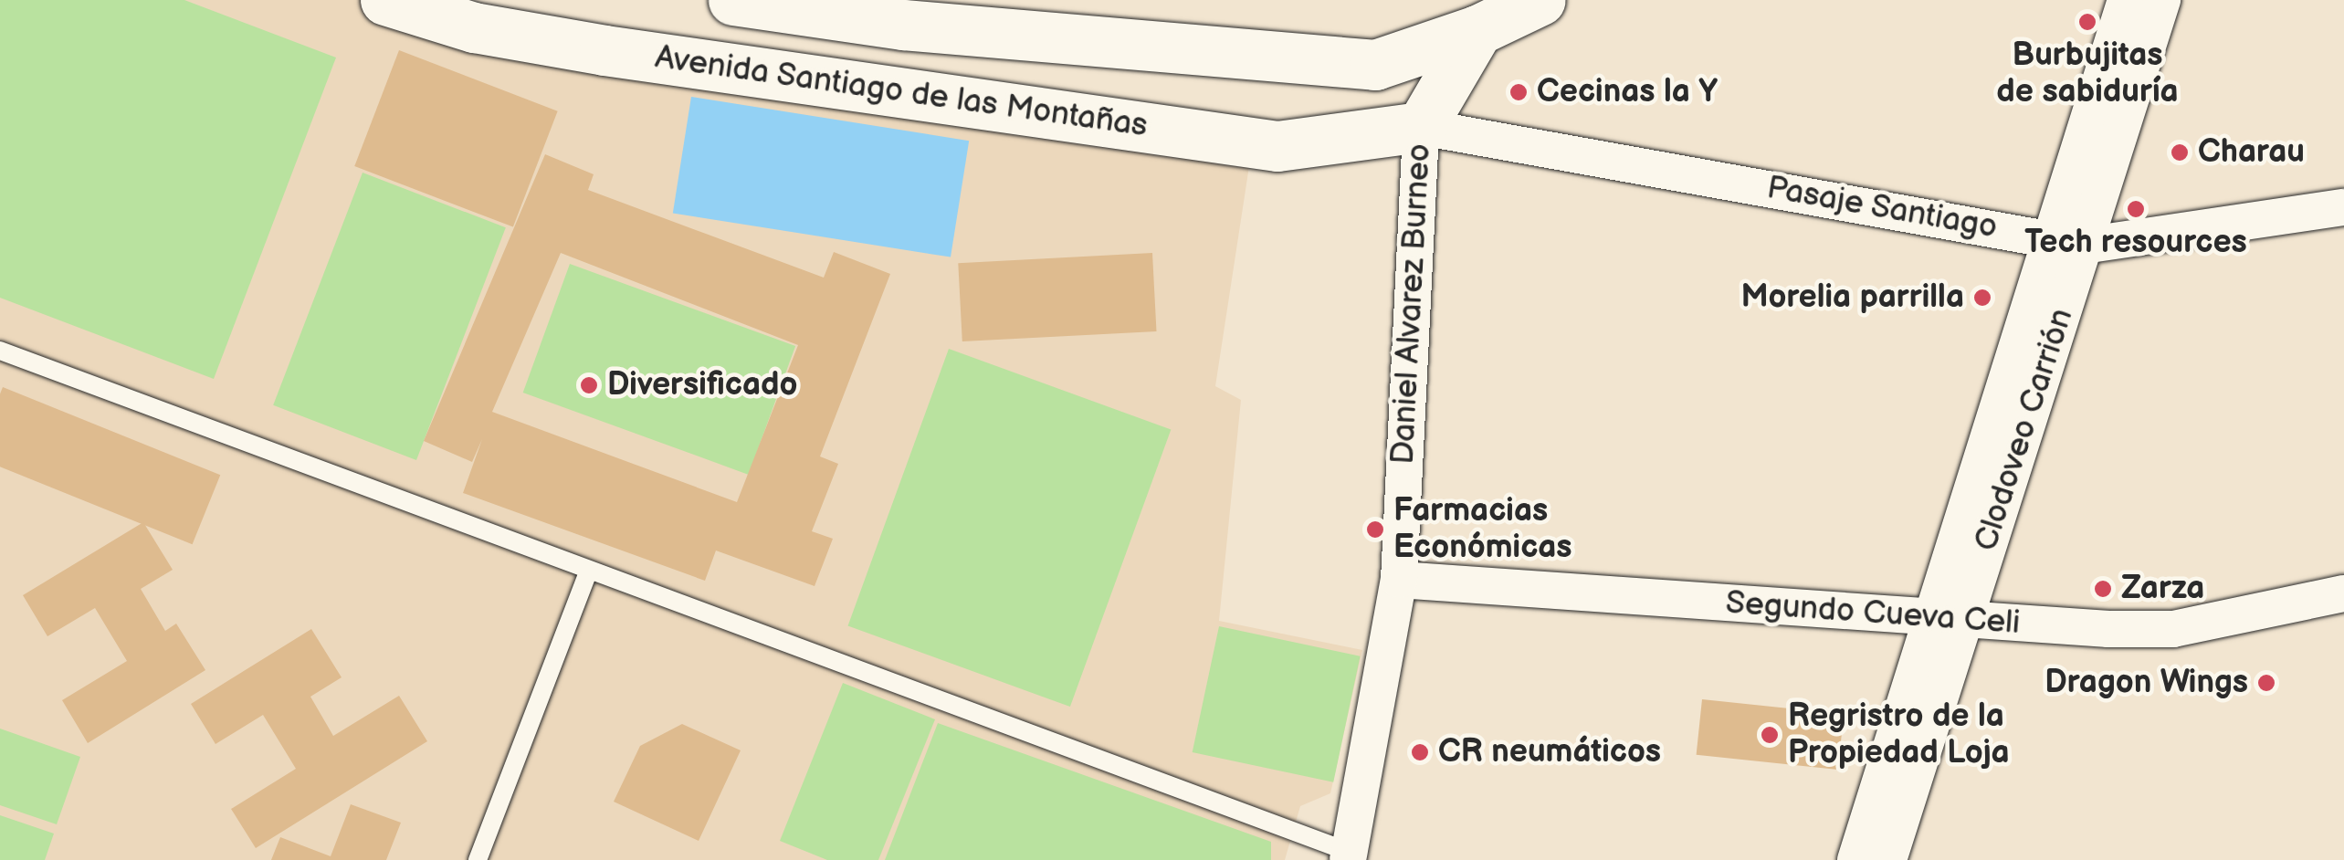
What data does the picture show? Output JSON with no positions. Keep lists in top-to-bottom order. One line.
{"streets":{"main road":["Avenida Santiago de las Montañas"],"street":["Pasaje Santiago","Daniel Alvarez Burneo","Clodoveo Carrión","Segundo Cueva Celi"]},"crossings":[["Avenida Santiago de las Montañas","Pasaje Santiago"],["Avenida Santiago de las Montañas","Daniel Alvarez Burneo"],["Pasaje Santiago","Daniel Alvarez Burneo"],["Pasaje Santiago","Clodoveo Carrión"],["Daniel Alvarez Burneo","Segundo Cueva Celi"],["Clodoveo Carrión","Segundo Cueva Celi"]],"places":["Burbujitas de sabiduría","Cecinas la Y","Charau","Tech resources","Morelia parrilla","Diversificado","Farmacias Económicas","Zarza","Dragon Wings","Regristro de la Propiedad Loja","CR neumáticos"]}
